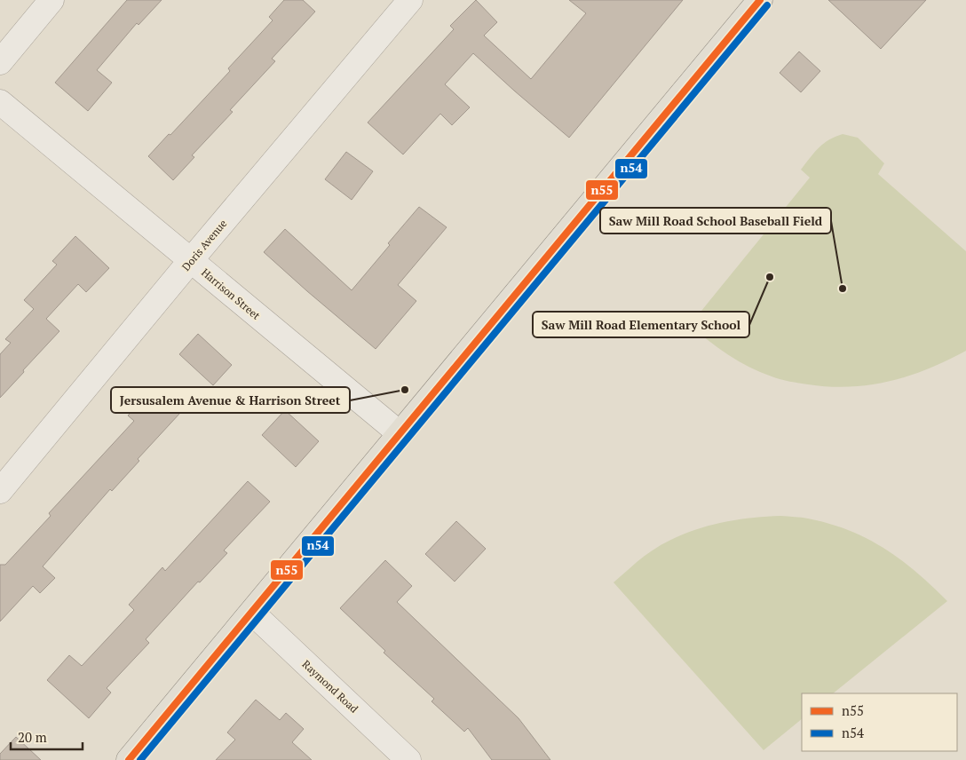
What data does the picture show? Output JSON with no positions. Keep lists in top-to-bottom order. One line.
{"streets":{"street":["Doris Avenue","Harrison Street","Raymond Road"]},"crossings":[["Doris Avenue","Harrison Street"]],"places":["Saw Mill Road Elementary School","Saw Mill Road School Baseball Field","Jersusalem Avenue & Harrison Street"],"lines":["transit line n55","transit line n54"],"legend":["n55","n54"],"scale_bar":"20 m"}
